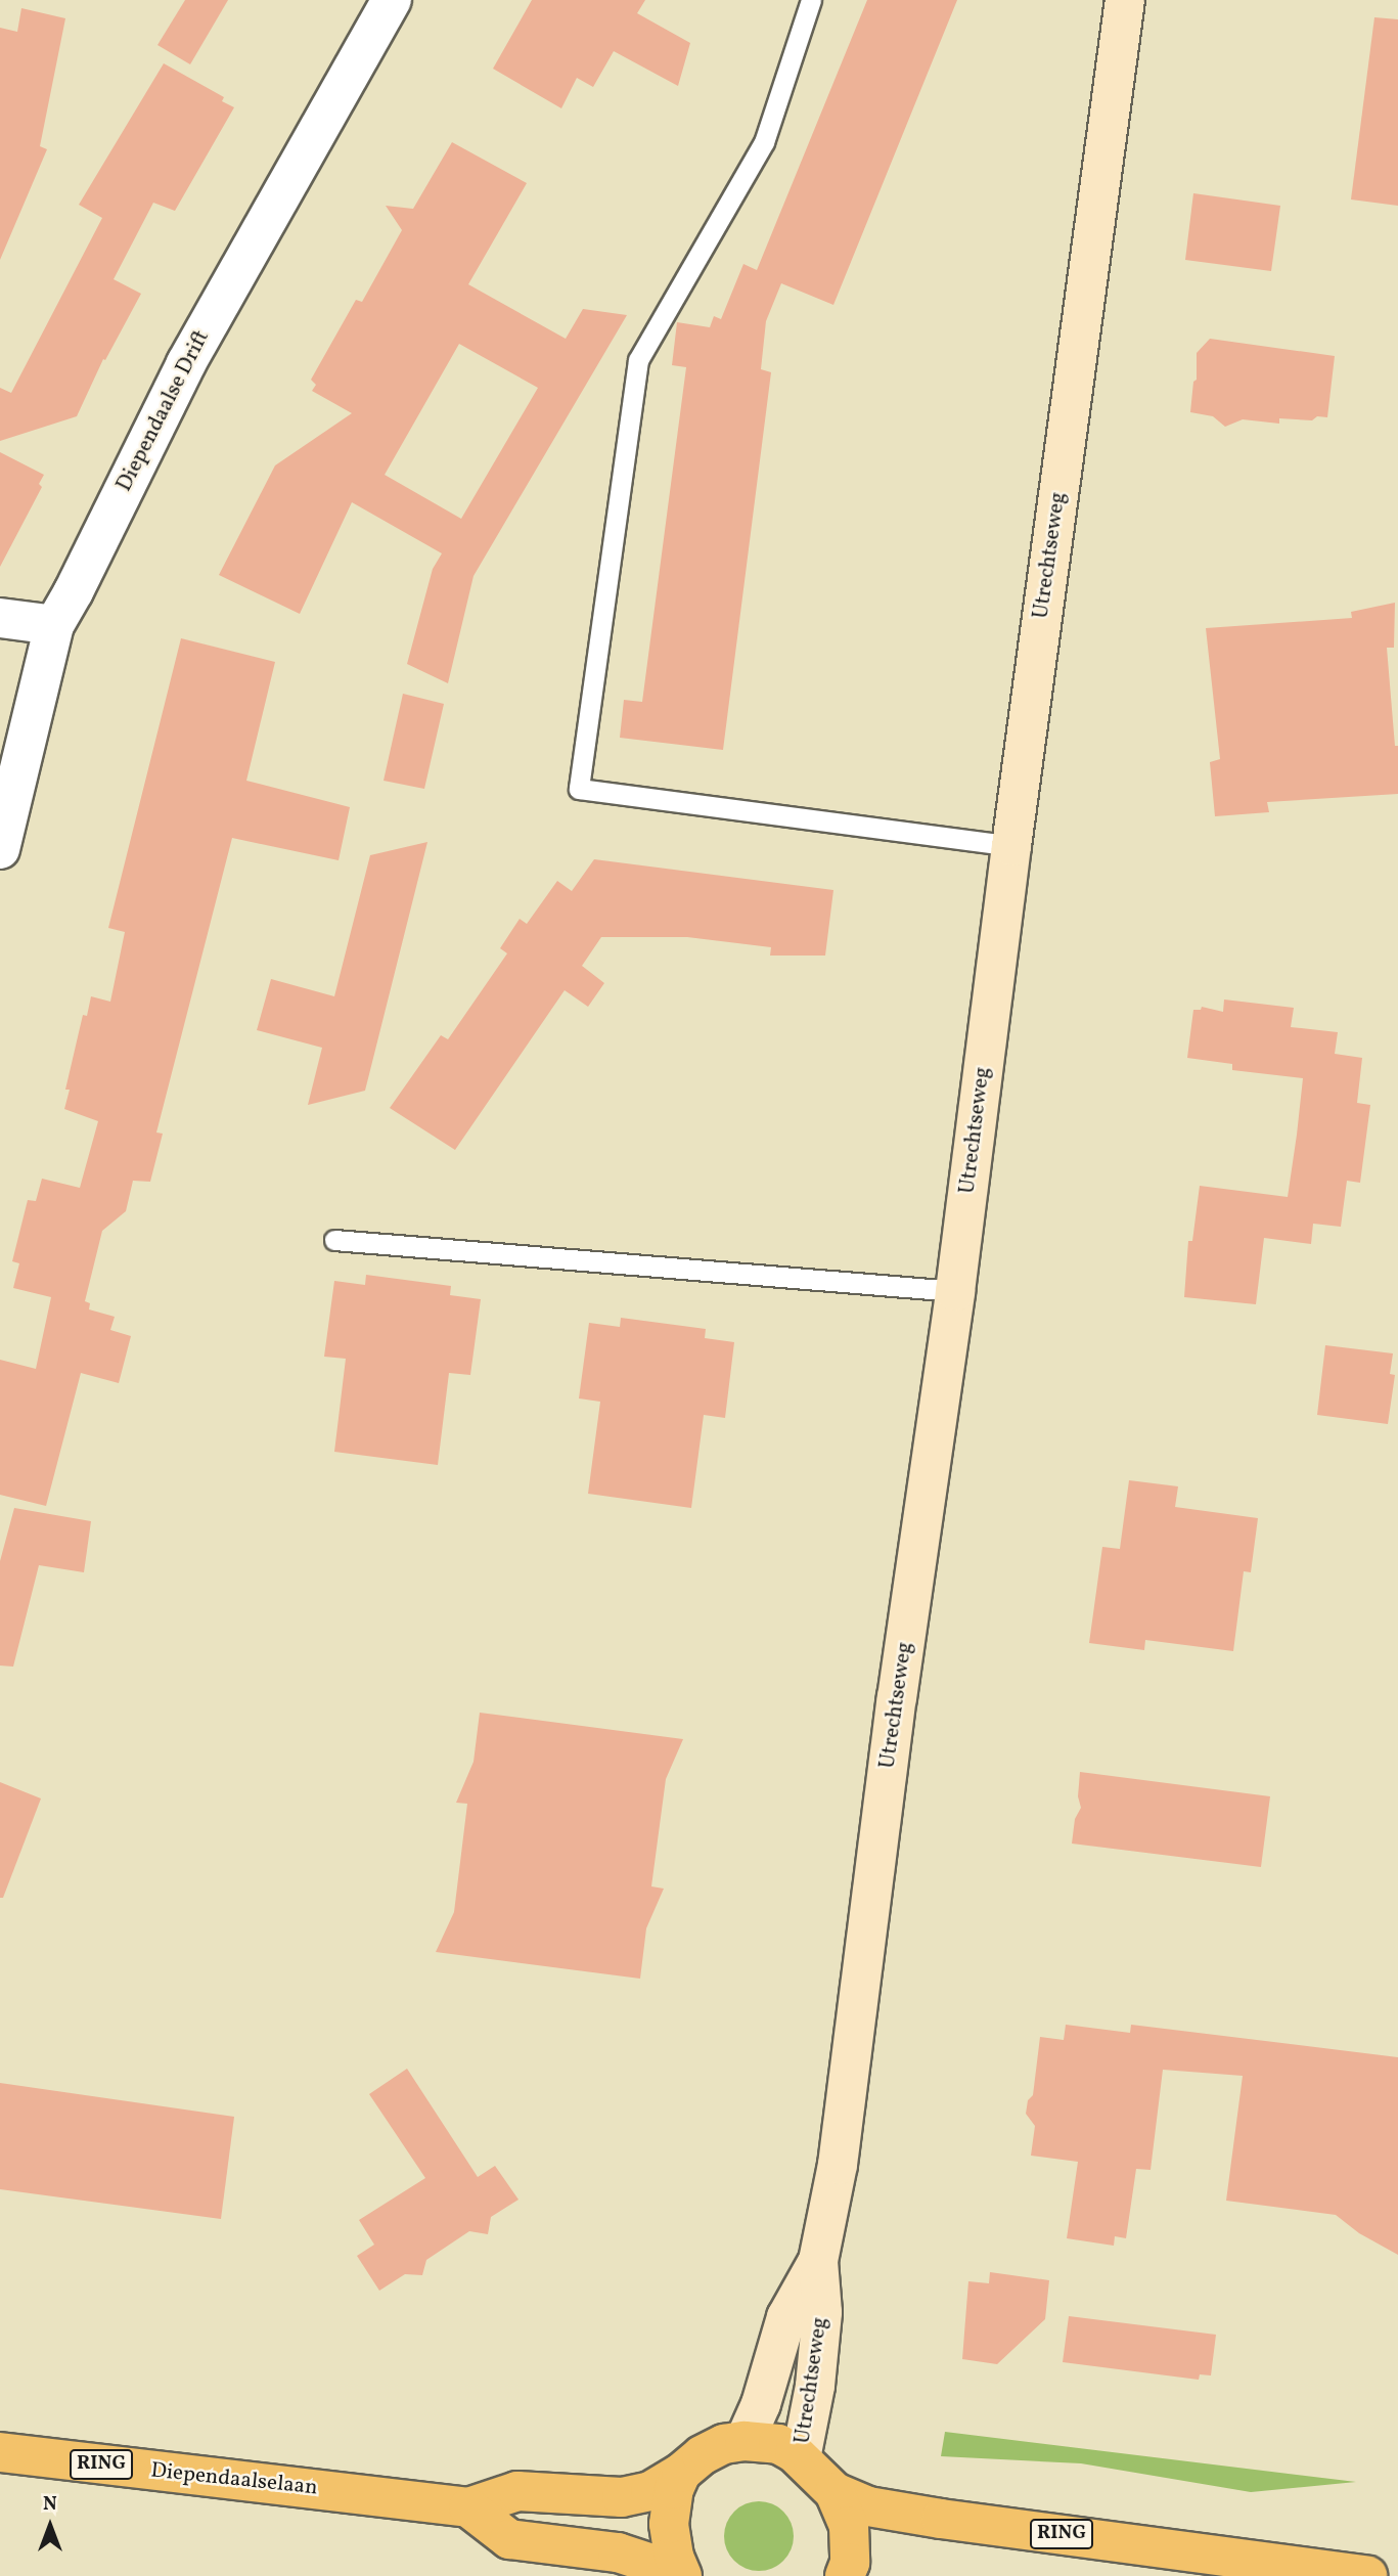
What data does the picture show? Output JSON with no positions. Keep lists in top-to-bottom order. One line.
{"streets":{"main road":["Utrechtseweg","RING","Diependaalselaan"],"street":["Diependaalse Drift"]},"crossings":[["Utrechtseweg","RING"],["RING","Diependaalselaan"]],"north":"top"}
